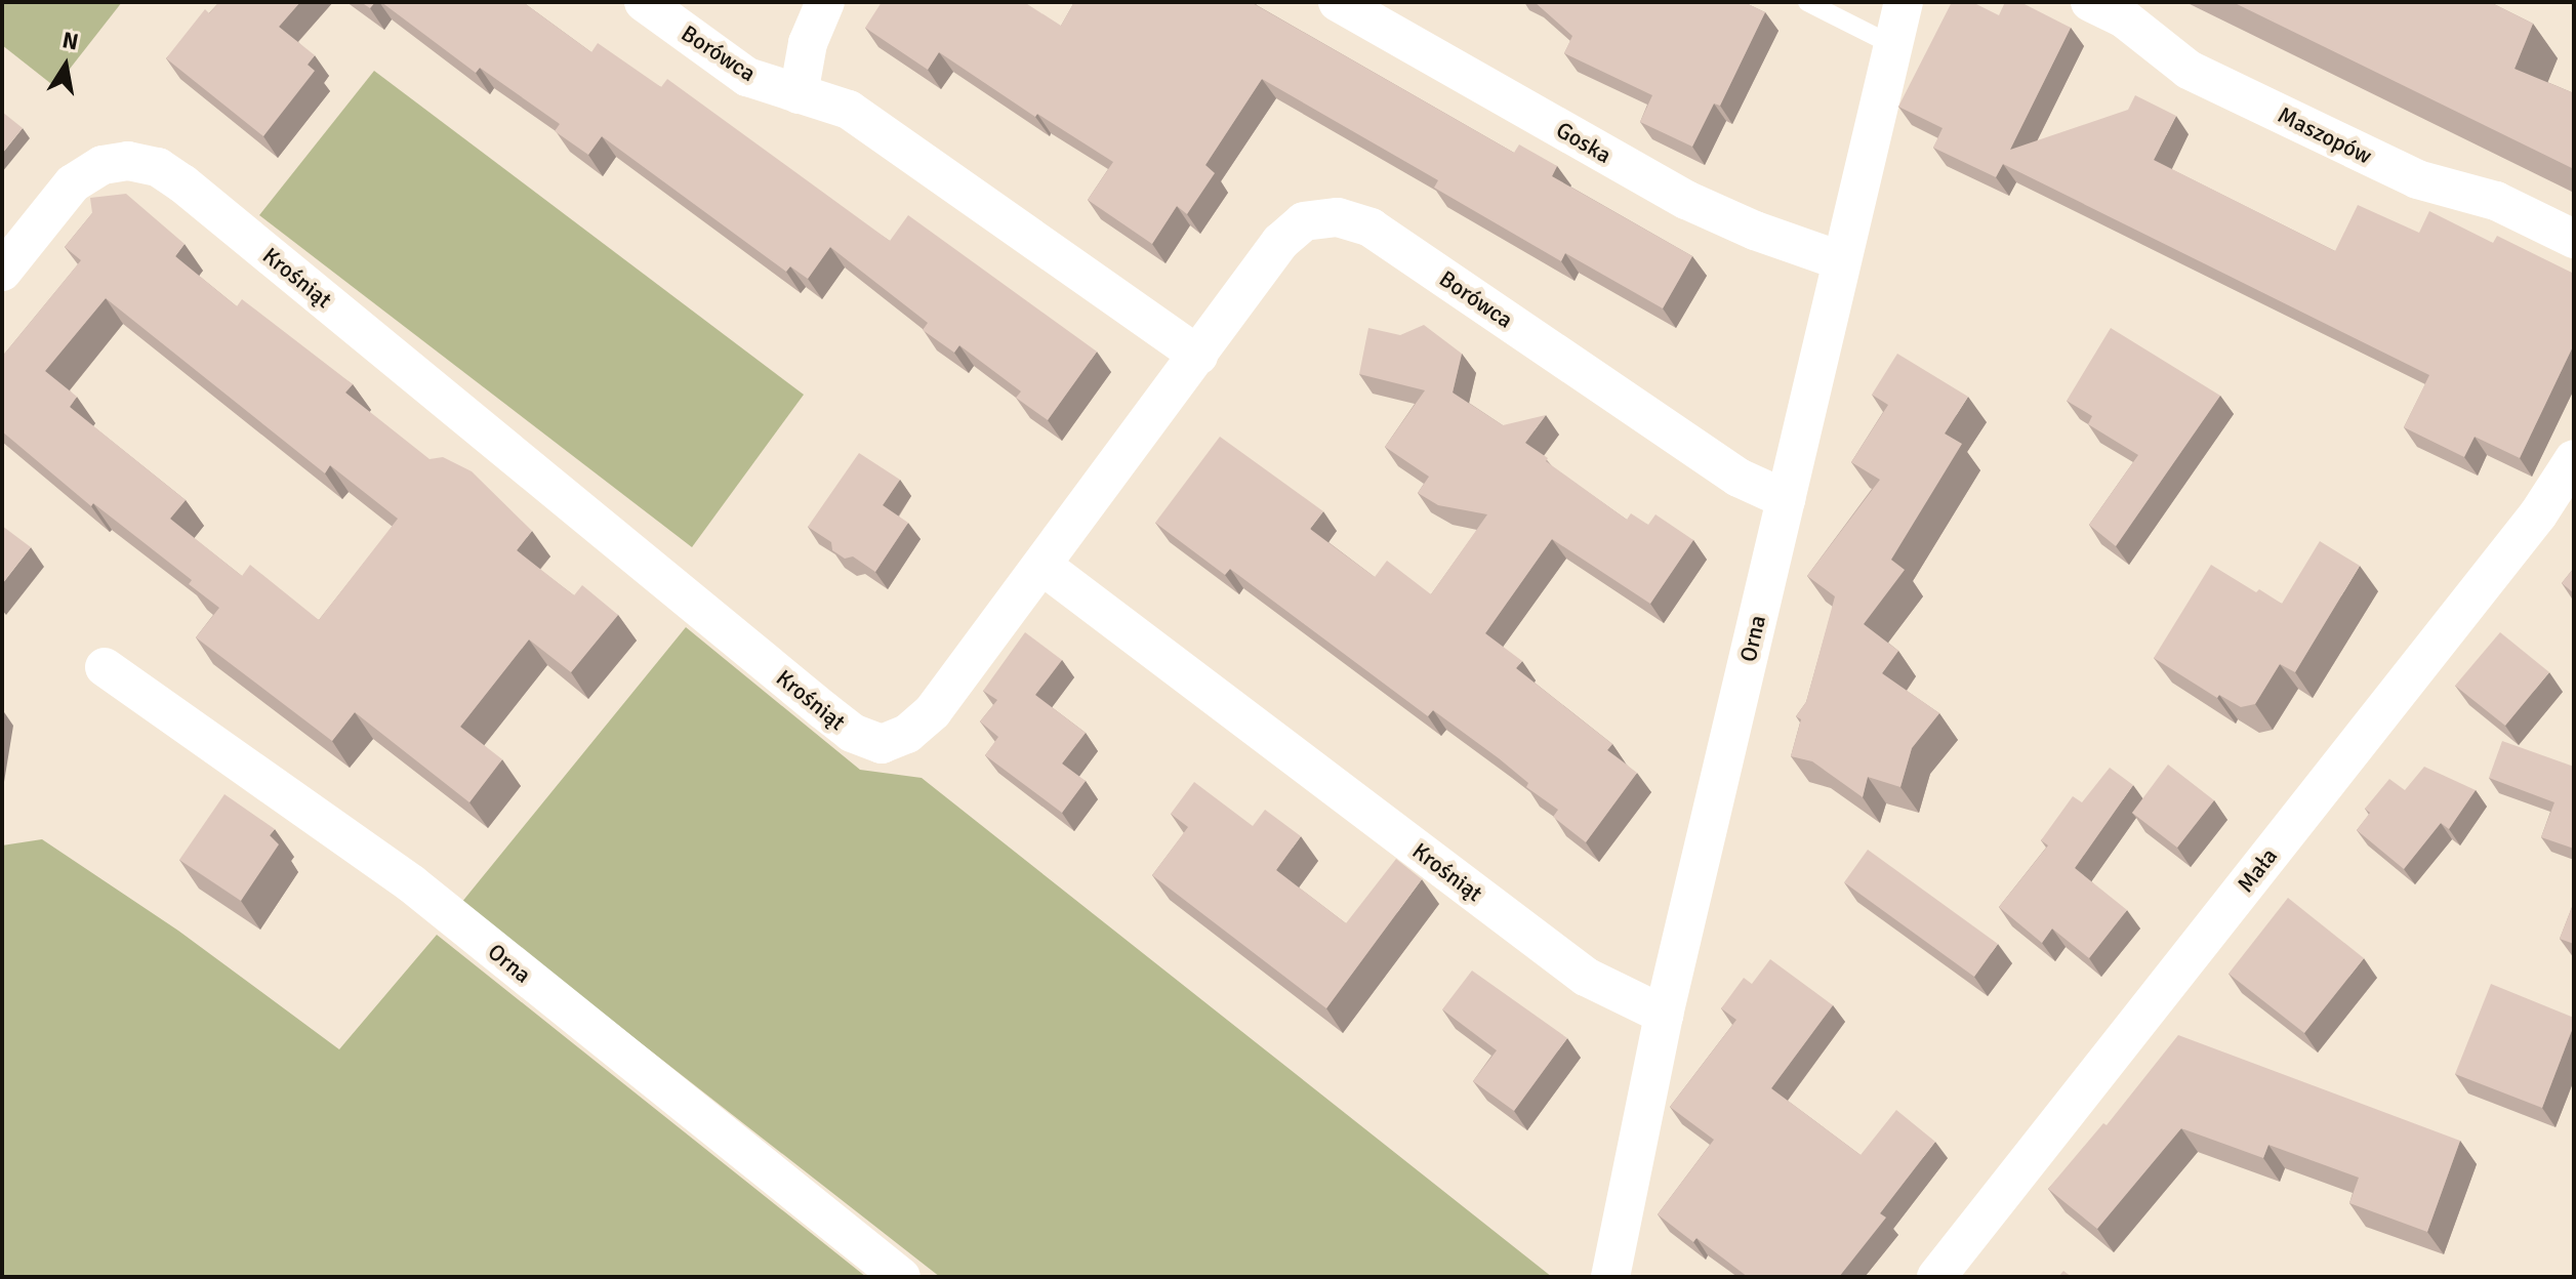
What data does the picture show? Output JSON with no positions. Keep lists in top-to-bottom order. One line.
{"streets":{"street":["Borówca","Maszopów","Goska","Krośniąt","Orna","Mała"]},"crossings":[["Borówca","Krośniąt"],["Borówca","Orna"],["Goska","Orna"],["Krośniąt","Orna"]],"north":"top"}
